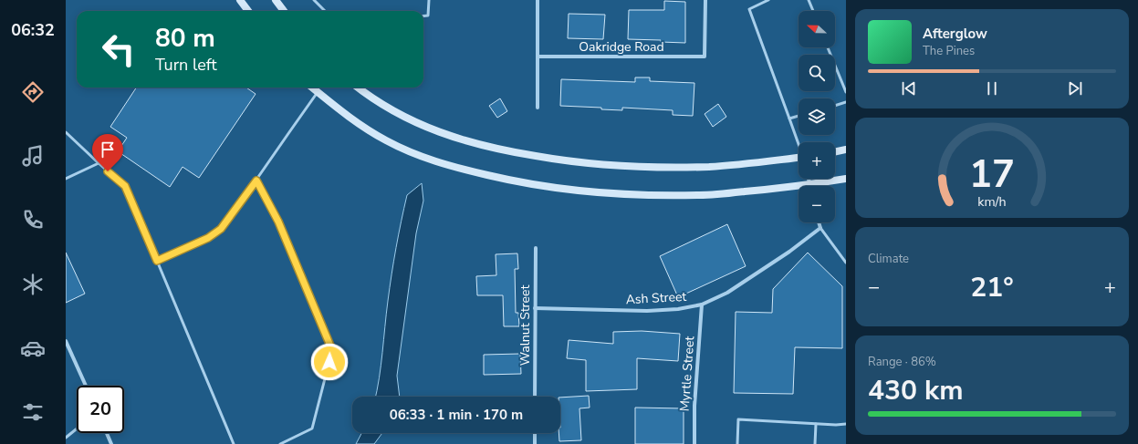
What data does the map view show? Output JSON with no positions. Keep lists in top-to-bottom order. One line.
{"streets":{"street":["Oakridge Road","Ash Street","Walnut Street","Myrtle Street"]},"crossings":[["Ash Street","Walnut Street"],["Ash Street","Myrtle Street"]],"north":"left","page":{"tabs":"06:32","map_buttons":["+","−"],"turn":["80 m","Turn left"],"song":["Afterglow","The Pines"],"tile":["Climate",["Range · 86%","430 km"]],"heat":["−","21°","+"],"limit":"20","trip":"06:33 · 1 min · 170 m","gauge":["17","km/h"]}}
